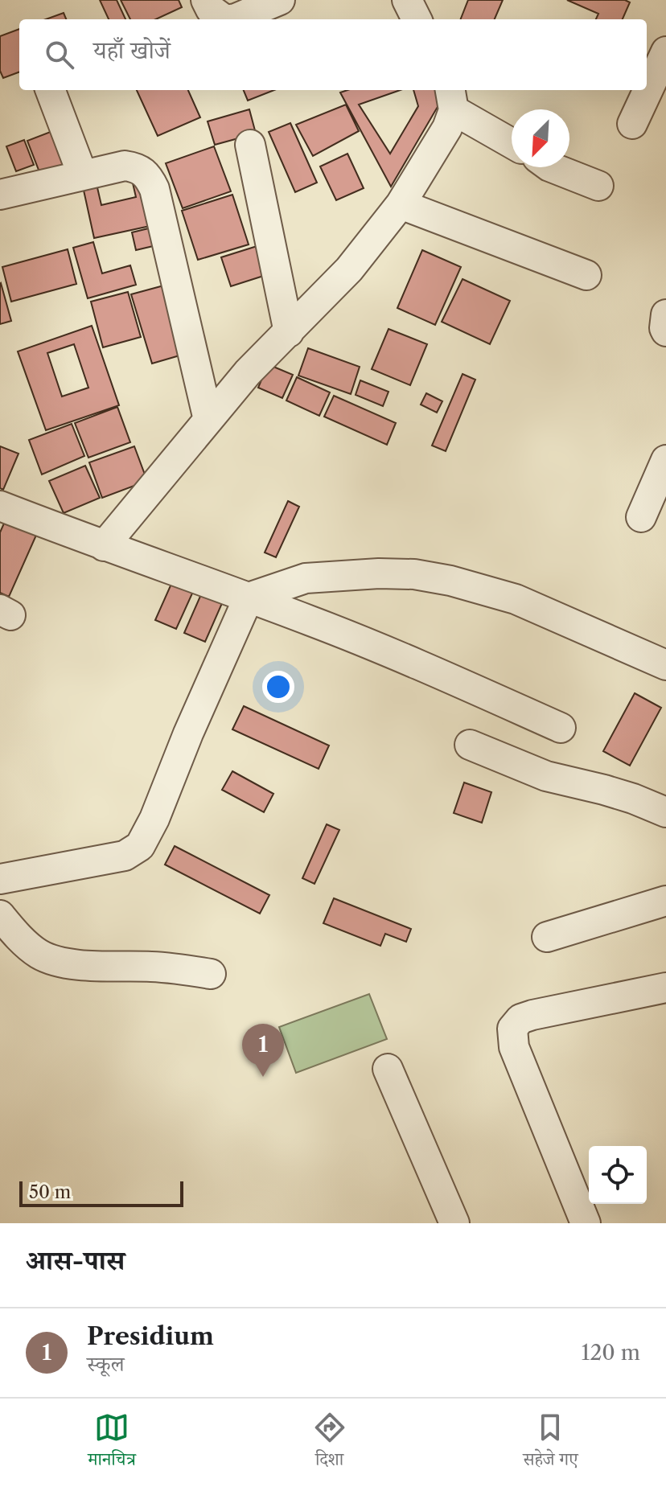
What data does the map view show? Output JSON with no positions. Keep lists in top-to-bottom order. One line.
{"scale_bar":"50 m","north":"bottom left","page":{"search":"यहाँ खोजें","pins":"1","scale":"50 m","heading":"आस-पास","list":[{"mark":"1","name":"Presidium","note":"स्कूल","value":"120 m"}],"nav":["मानचित्र","दिशा","सहेजे गए"]}}
